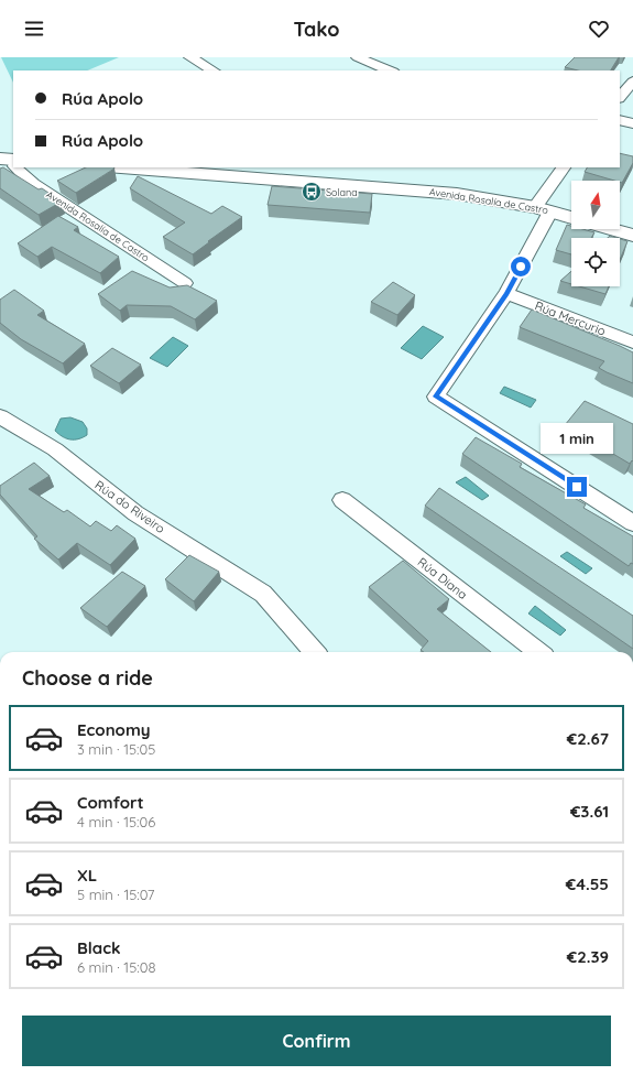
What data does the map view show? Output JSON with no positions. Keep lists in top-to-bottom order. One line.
{"streets":{"street":["Avenida Rosalía de Castro","Rúa Mercurio","Rúa do Riveiro","Rúa Diana"]},"places":{"bus stop":["Solana"]},"north":"top","page":{"header":"Tako","banner":["Rúa Apolo","Rúa Apolo"],"bubble":"1 min","heading":"Choose a ride","list":[{"name":"Economy","note":"3 min · 15:05","value":"€2.67"},{"name":"Comfort","note":"4 min · 15:06","value":"€3.61"},{"name":"XL","note":"5 min · 15:07","value":"€4.55"},{"name":"Black","note":"6 min · 15:08","value":"€2.39"}],"buttons":"Confirm"}}
